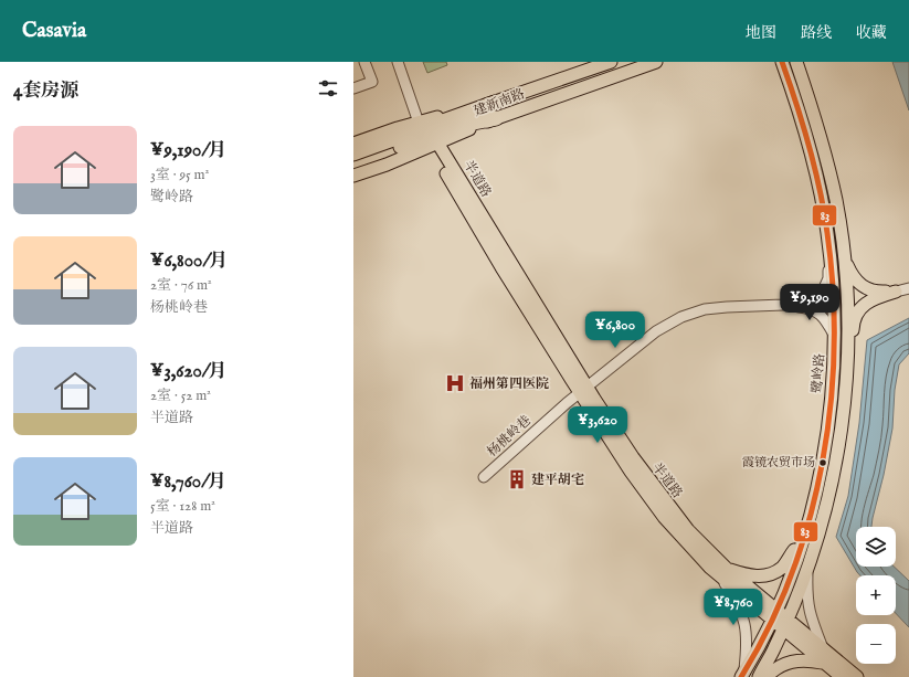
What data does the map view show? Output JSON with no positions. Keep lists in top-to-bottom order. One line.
{"streets":{"main road":["建新南路","半道路","鹭岭路"],"street":["杨桃岭巷"]},"crossings":[["建新南路","半道路"],["半道路","鹭岭路"],["半道路","杨桃岭巷"]],"places":{"hospital":["福州第四医院"],"other":["霞镜农贸市场"],"building":["建平胡宅"]},"lines":["transit line 83"],"page":{"header":"Casavia","nav":["地图","路线","收藏"],"heading":"4套房源","list":[{"name":"¥9,190/月","note":"3室 · 95 m² · 鹭岭路"},{"name":"¥6,800/月","note":"2室 · 76 m² · 杨桃岭巷"},{"name":"¥3,620/月","note":"2室 · 52 m² · 半道路"},{"name":"¥8,760/月","note":"5室 · 128 m² · 半道路"}],"price":["¥9,190","¥6,800","¥3,620","¥8,760"],"map_buttons":["+","−"]}}
